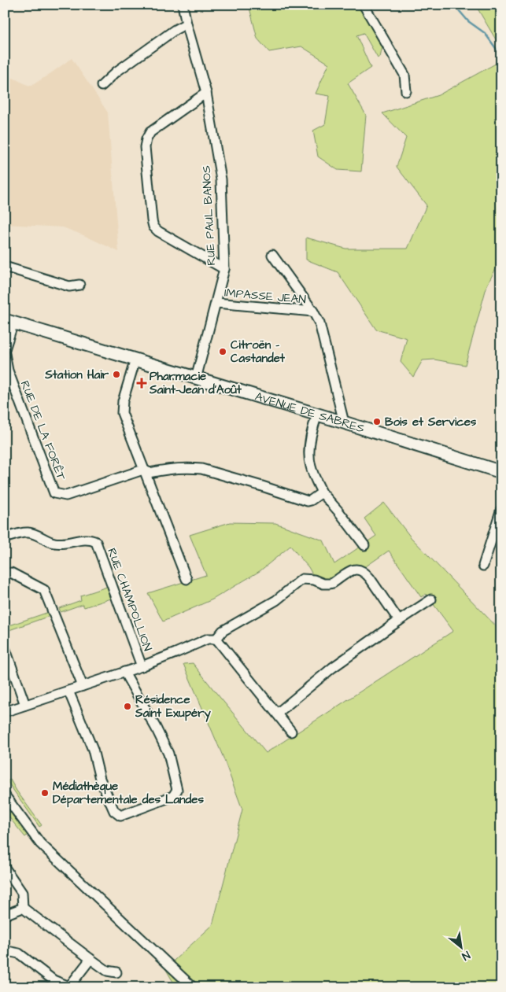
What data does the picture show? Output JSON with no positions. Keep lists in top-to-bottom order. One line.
{"streets":{"main road":["AVENUE DE SABRES"],"street":["RUE PAUL BANOS","IMPASSE JEAN","RUE DE LA FORÊT","RUE CHAMPOLLION"]},"crossings":[["RUE PAUL BANOS","IMPASSE JEAN"],["RUE PAUL BANOS","AVENUE DE SABRES"]],"places":{"other":["Citroën - Castandet","Station Hair","Bois et Services","Résidence Saint Exupéry","Médiathèque Départementale des Landes"],"health":["Pharmacie Saint-Jean d'Août"]},"north":"bottom right"}
